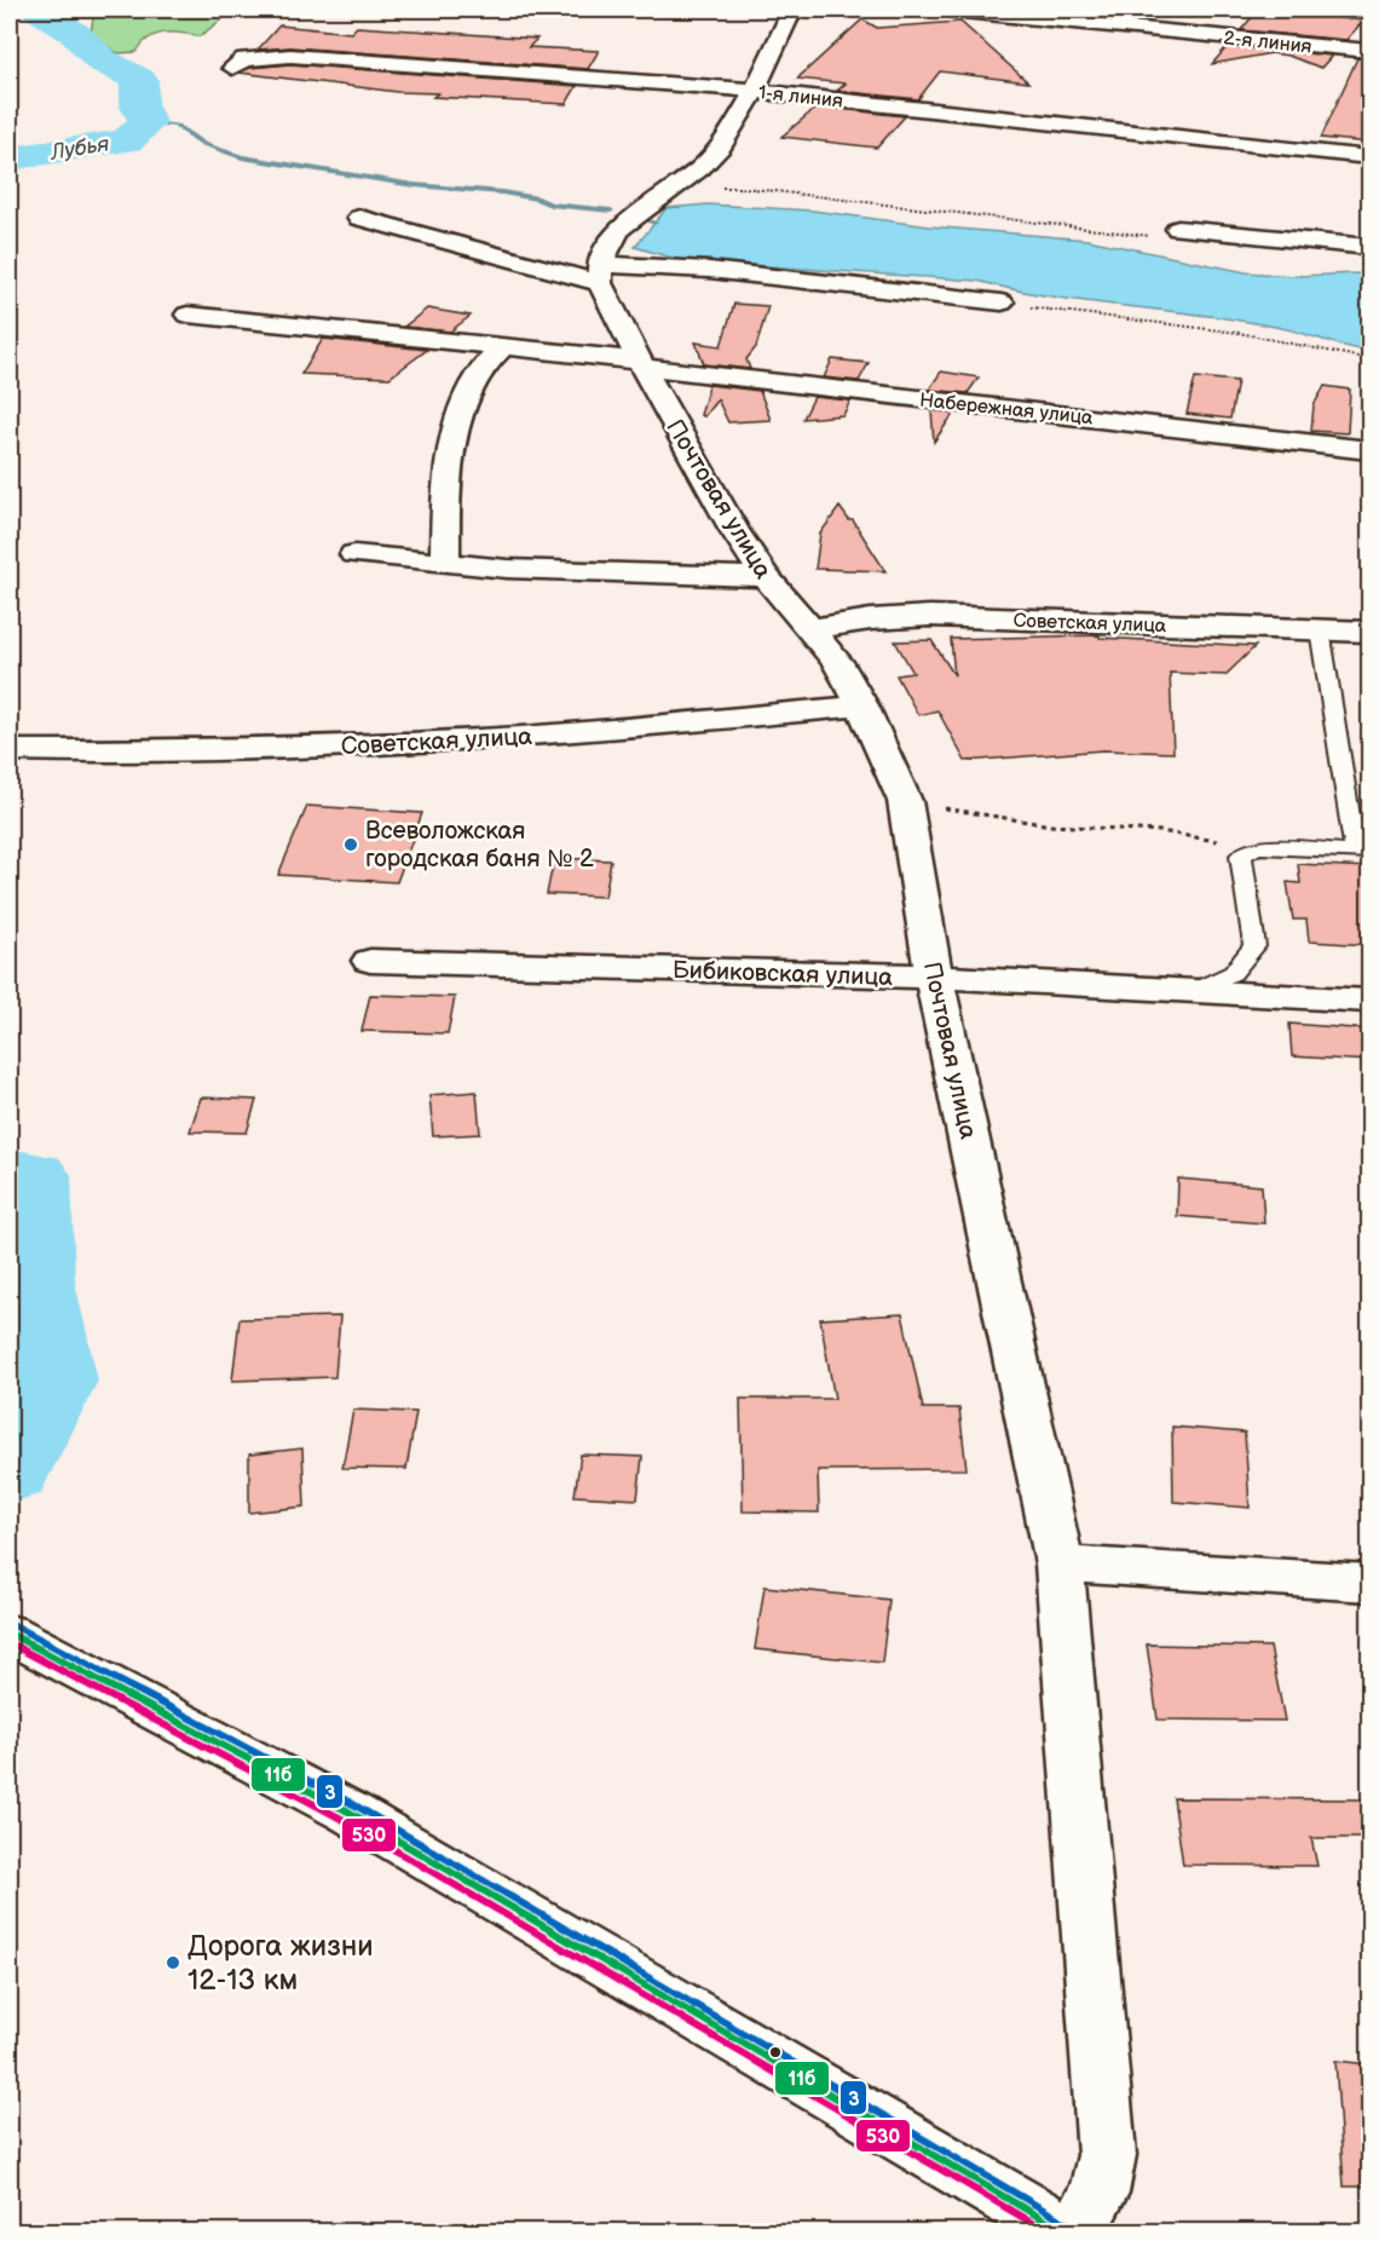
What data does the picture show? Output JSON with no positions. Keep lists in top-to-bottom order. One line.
{"streets":{"street":["2-я линия","1-я линия","Набережная улица","Почтовая улица","Советская улица","Бибиковская улица"]},"crossings":[["Набережная улица","Почтовая улица"],["Почтовая улица","Советская улица"],["Почтовая улица","Бибиковская улица"]],"water":["Лубья"],"places":["Всеволожская городская баня № 2","Дорога жизни 12-13 км"],"lines":["transit line 3","transit line 11б","transit line 530"]}
